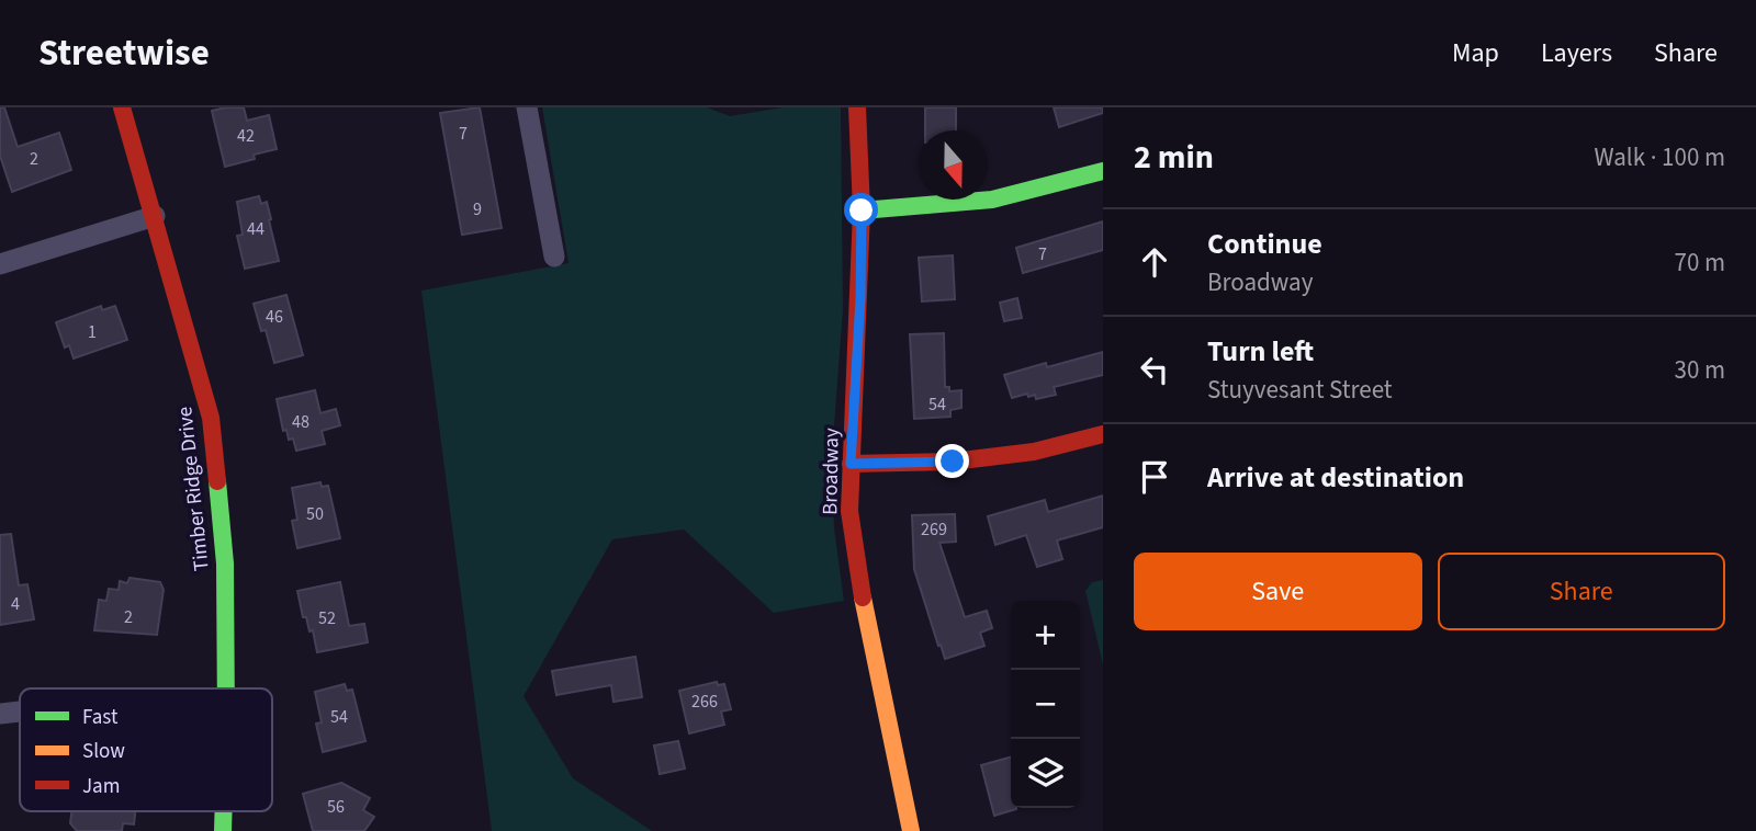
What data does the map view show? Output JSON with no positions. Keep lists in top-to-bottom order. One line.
{"streets":{"street":["Broadway","Timber Ridge Drive"]},"house_numbers":["7","42","2","9","44","7","46","1","54","48","50","269","4","2","52","266","54","56"],"legend":["Fast","Slow","Jam"],"north":"bottom","page":{"header":"Streetwise","nav":["Map","Layers","Share"],"heading":["2 min","Walk · 100 m"],"list":[["Continue","Broadway","70 m"],["Turn left","Stuyvesant Street","30 m"],"Arrive at destination"],"buttons":["Save","Share"],"map_buttons":["+","−"]}}
